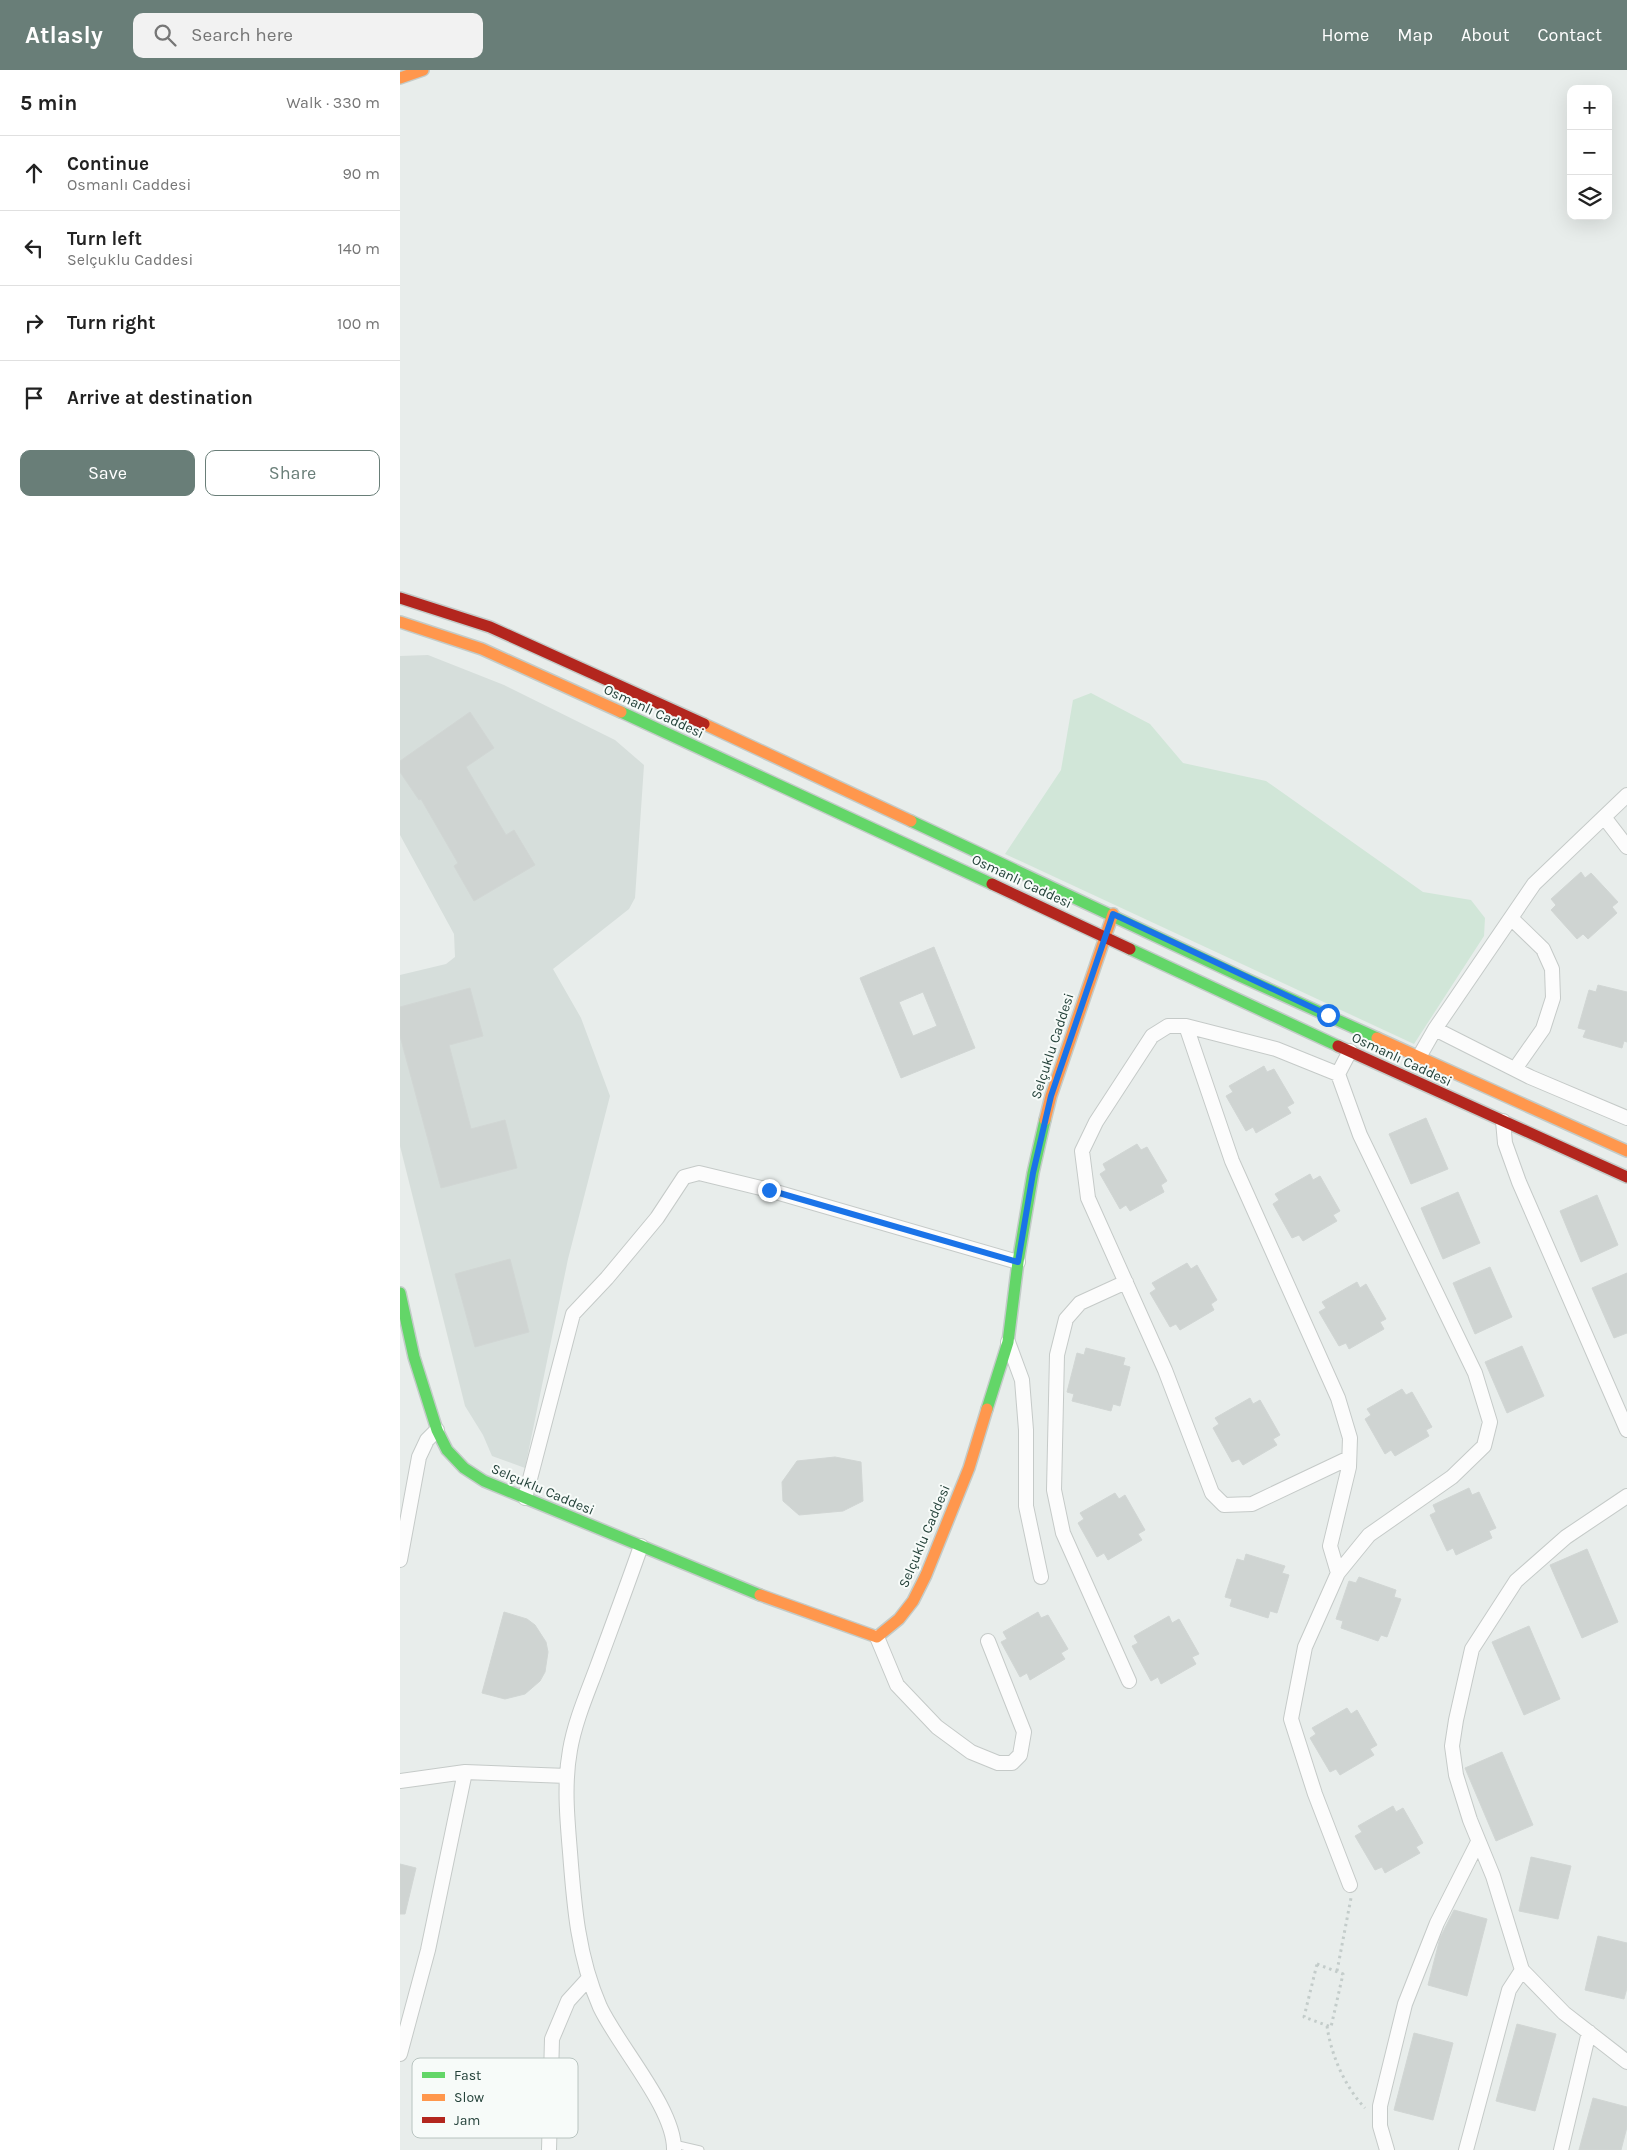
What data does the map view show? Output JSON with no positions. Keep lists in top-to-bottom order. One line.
{"streets":{"street":["Osmanlı Caddesi","Selçuklu Caddesi"]},"crossings":[["Osmanlı Caddesi","Selçuklu Caddesi"]],"legend":["Fast","Slow","Jam"],"page":{"header":"Atlasly","search":"Search here","nav":["Home","Map","About","Contact"],"heading":["5 min","Walk · 330 m"],"map_buttons":["+","−"],"list":[["Continue","Osmanlı Caddesi","90 m"],["Turn left","Selçuklu Caddesi","140 m"],["Turn right","100 m"],"Arrive at destination"],"buttons":["Save","Share"]}}
